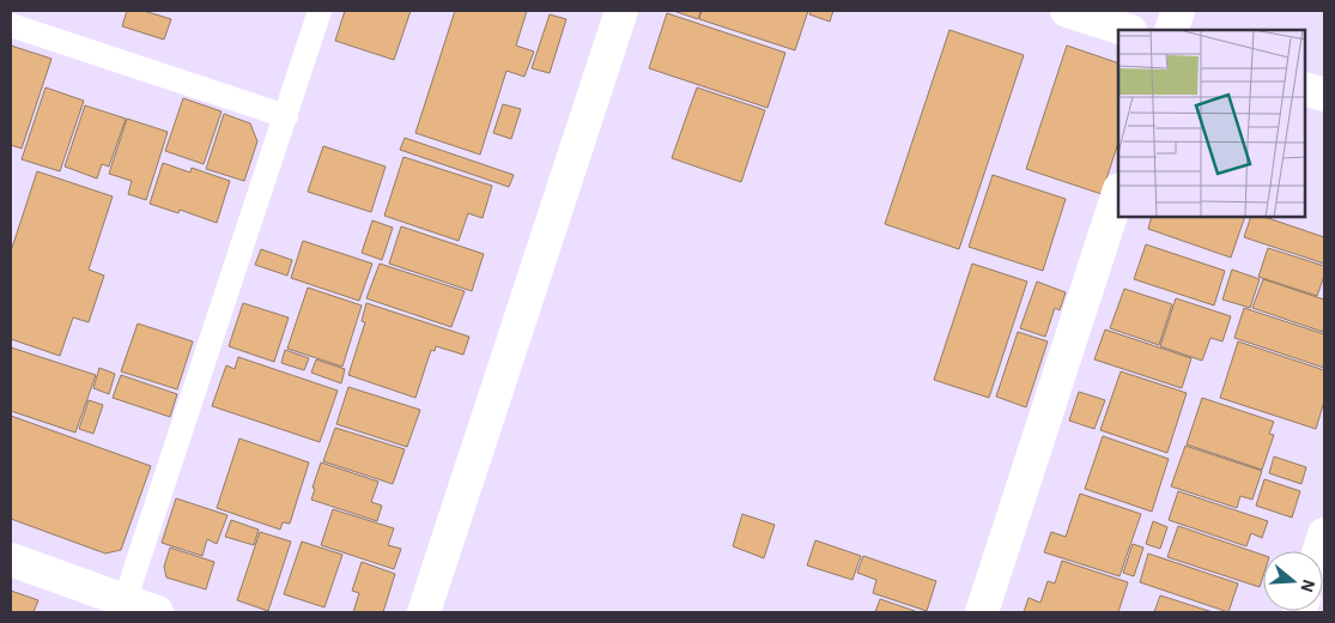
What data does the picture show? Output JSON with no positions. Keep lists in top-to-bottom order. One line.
{"north":"right"}
